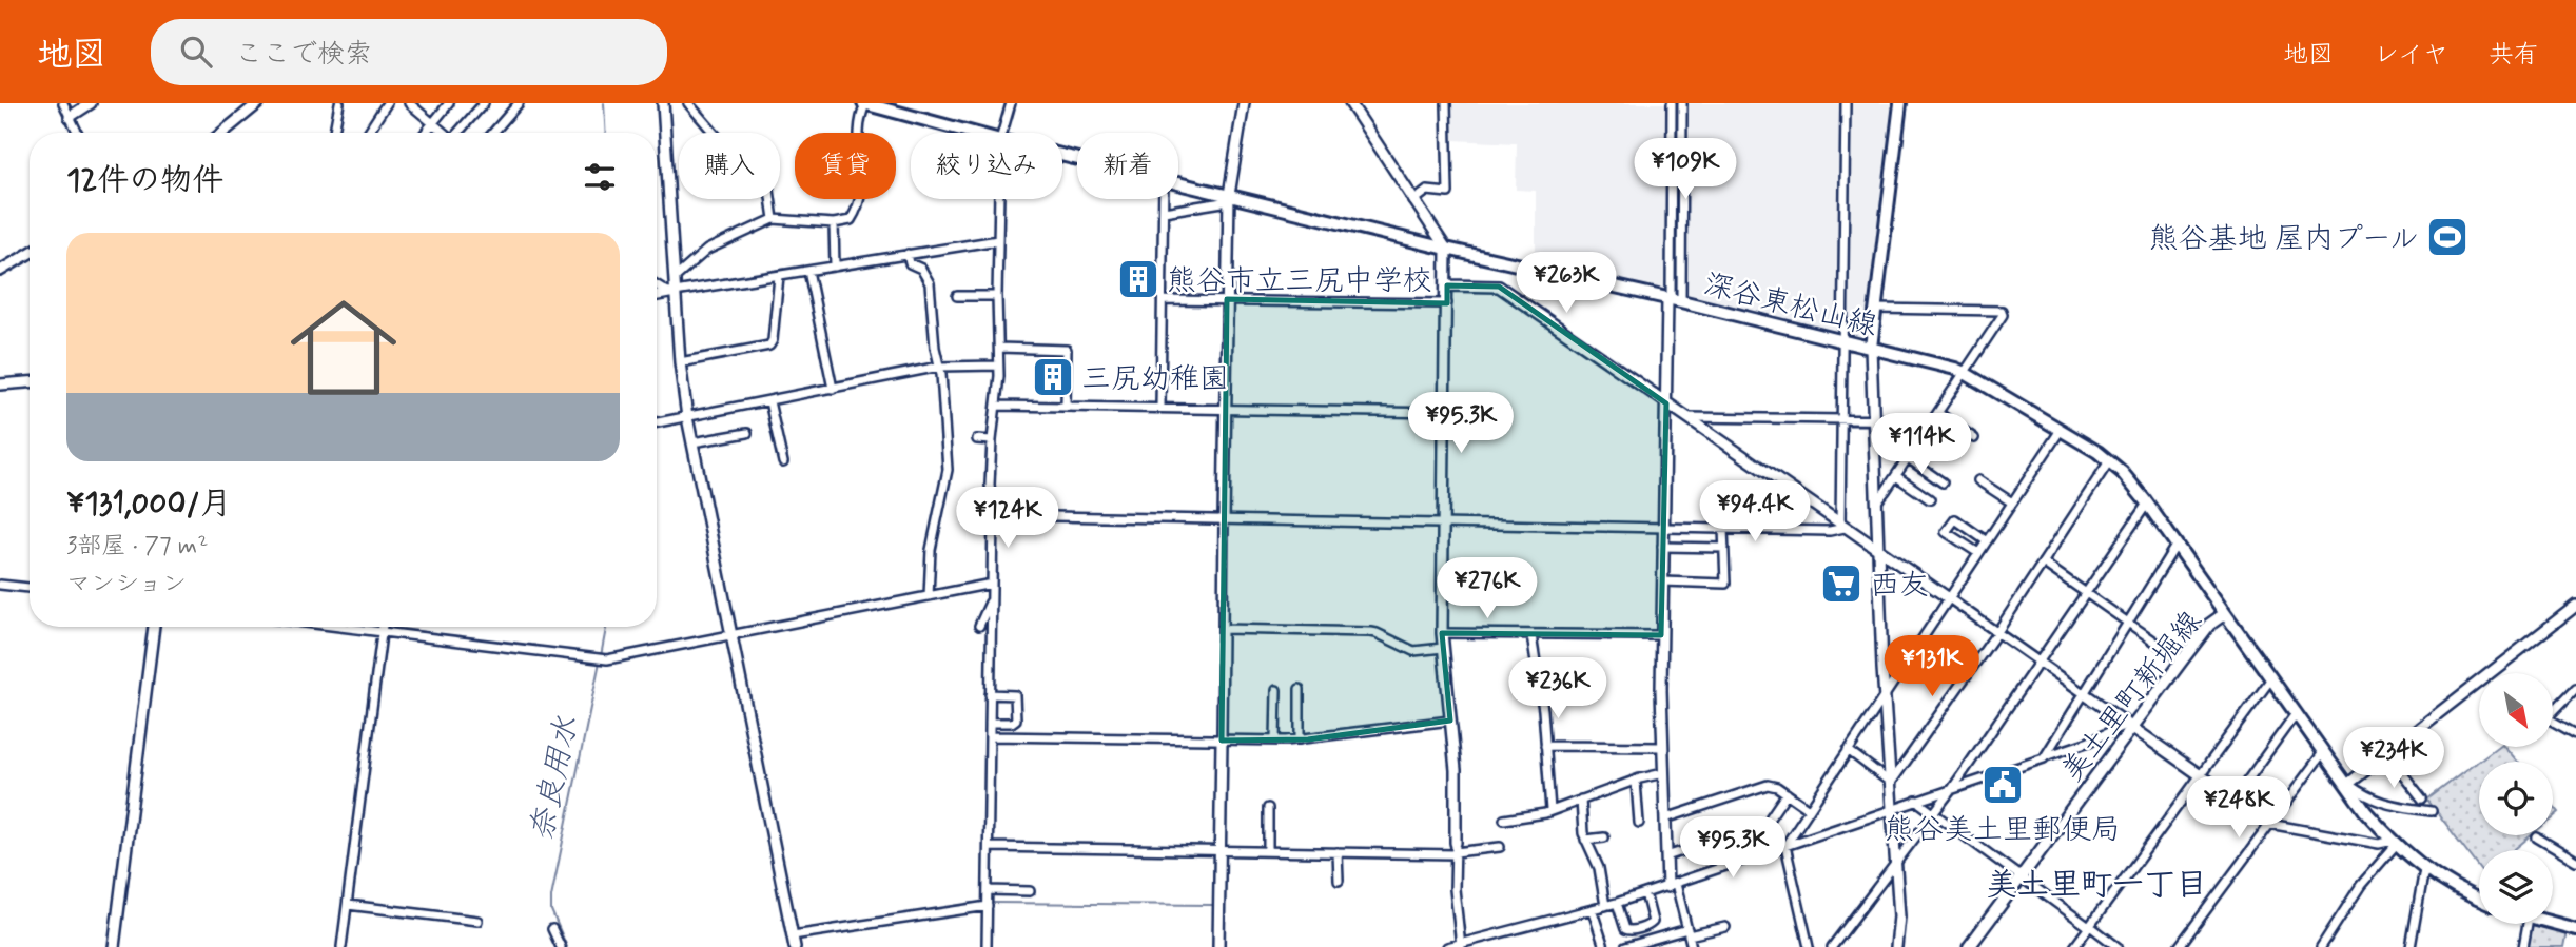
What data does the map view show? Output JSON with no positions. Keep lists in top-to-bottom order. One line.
{"streets":{"main road":["深谷東松山線","美土里町新堀線"]},"crossings":[["深谷東松山線","美土里町新堀線"]],"districts":["美土里町一丁目"],"water":["奈良用水"],"places":{"sports":["熊谷基地 屋内プール"],"building":["熊谷市立三尻中学校","三尻幼稚園"],"supermarket":["西友"],"public building":["熊谷美土里郵便局"]},"north":"bottom right","page":{"header":"地図","search":"ここで検索","nav":["地図","レイヤ","共有"],"chip":["購入","賃貸","絞り込み","新着"],"heading":"12件の物件","price":["¥109K","¥263K","¥95.3K","¥114K","¥94.4K","¥124K","¥276K","¥131K","¥236K","¥234K","¥248K","¥95.3K"],"list":[{"name":"¥131,000/月","note":"3部屋 · 77 m² · マンション"}]}}
